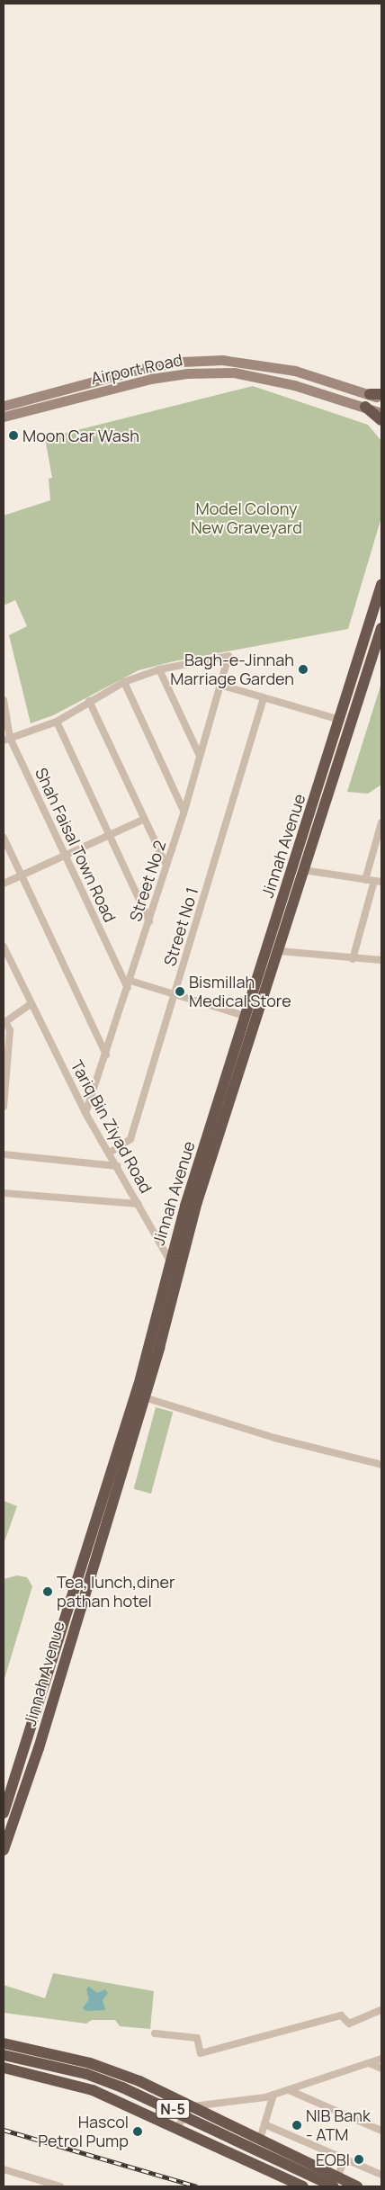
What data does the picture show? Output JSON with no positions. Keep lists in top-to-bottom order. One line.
{"streets":{"highway":["Jinnah Avenue","N-5"],"main road":["Airport Road"],"street":["Shah Faisal Town Road","Street No 2","Street No 1","Tariq Bin Ziyad Road"]},"crossings":[["Shah Faisal Town Road","Street No 2"],["Jinnah Avenue","Tariq Bin Ziyad Road"],["Street No 2","Tariq Bin Ziyad Road"],["Street No 1","Tariq Bin Ziyad Road"]],"parks":["Model Colony New Graveyard"],"places":["Moon Car Wash","Bagh-e-Jinnah Marriage Garden","Bismillah Medical Store","Tea, lunch,diner pathan hotel","NIB Bank - ATM","Hascol Petrol Pump","EOBI"]}
